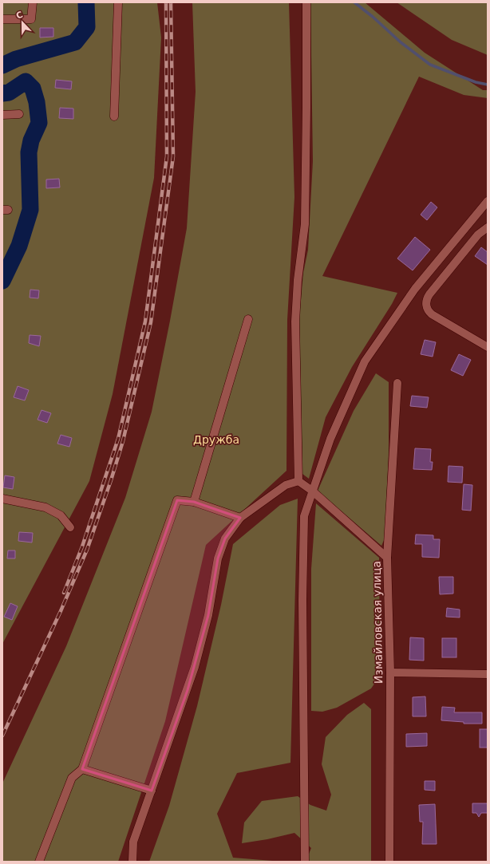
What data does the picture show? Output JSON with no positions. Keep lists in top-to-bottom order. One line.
{"streets":{"street":["Измайловская улица"]},"parks":["Дружба"],"north":"top"}
